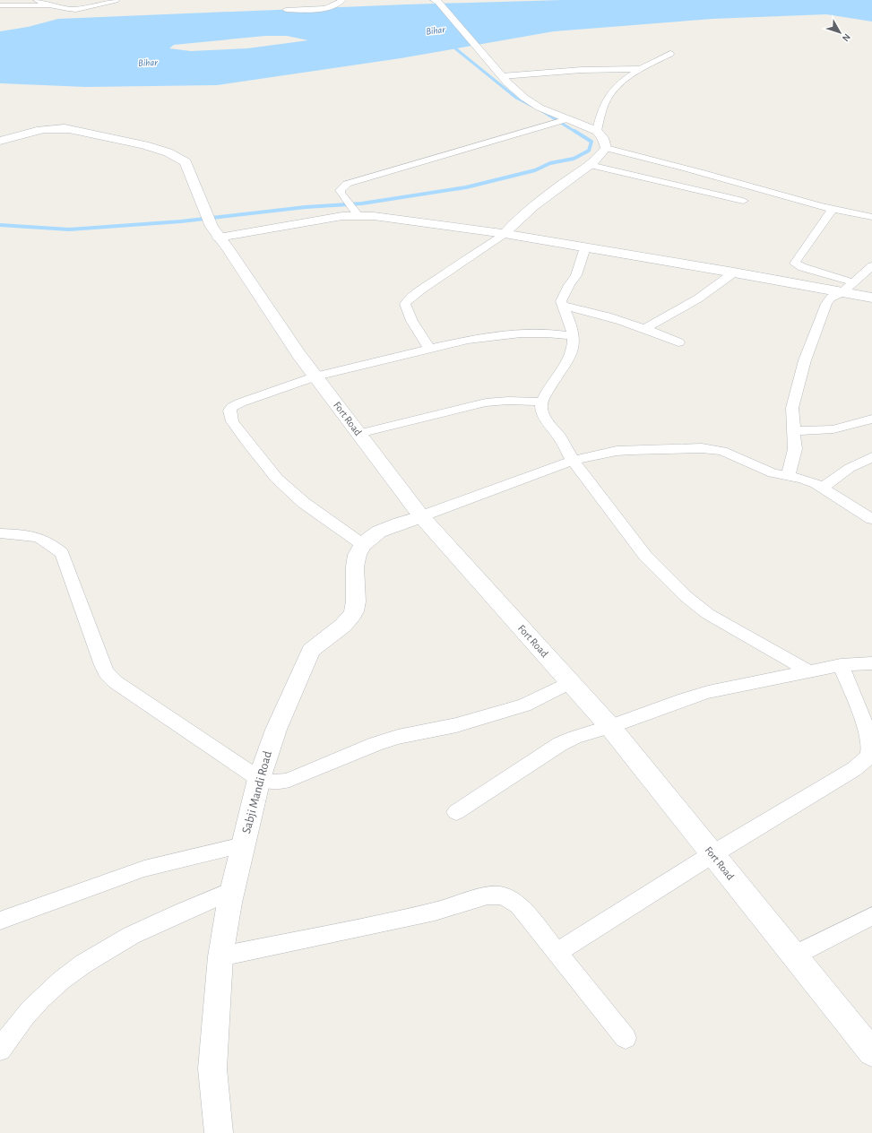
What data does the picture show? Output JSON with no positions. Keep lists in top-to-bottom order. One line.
{"streets":{"main road":["Fort Road"],"street":["Sabji Mandi Road"]},"water":["Bihar"],"north":"bottom right"}
